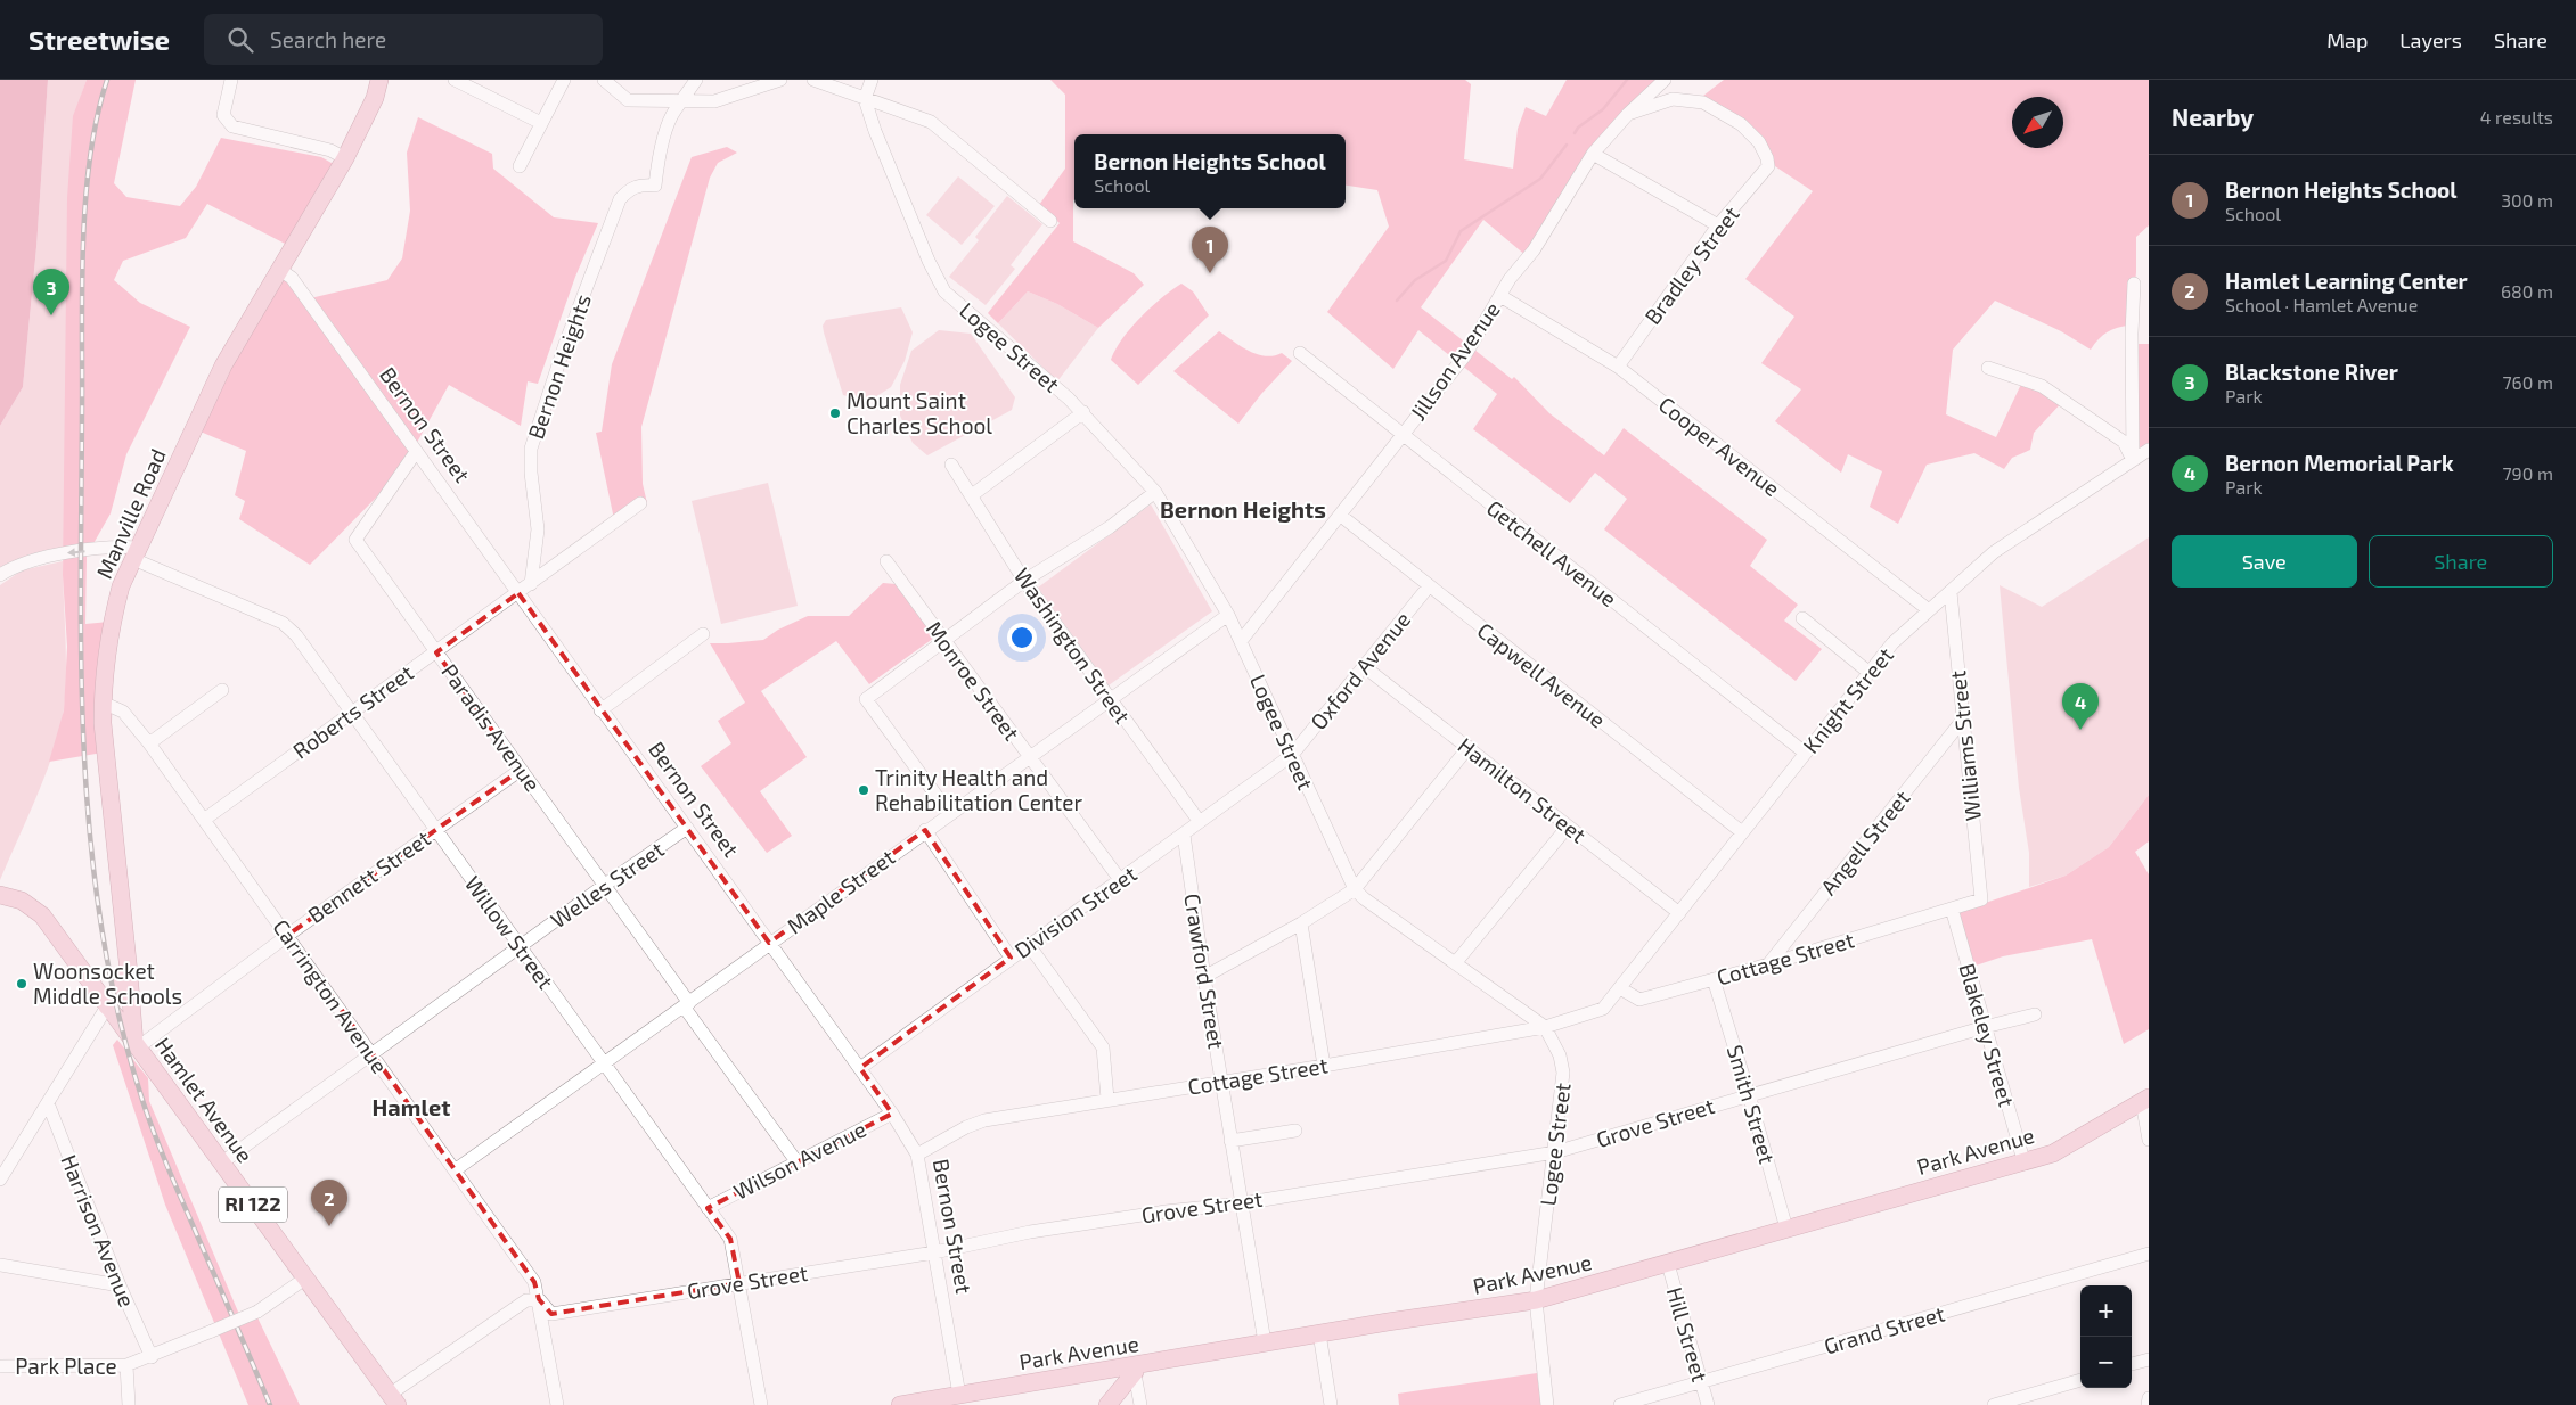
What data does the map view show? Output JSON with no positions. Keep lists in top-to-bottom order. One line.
{"streets":{"main road":["Manville Road","Hamlet Avenue","Park Avenue","RI 122"],"street":["Bradley Street","Logee Street","Jillson Avenue","Bernon Heights","Bernon Street","Cooper Avenue","Getchell Avenue","Washington Street","Oxford Avenue","Capwell Avenue","Monroe Street","Knight Street","Roberts Street","Paradis Avenue","Williams Street","Hamilton Street","Angell Street","Bennett Street","Welles Street","Maple Street","Division Street","Willow Street","Cottage Street","Crawford Street","Carrington Avenue","Blakeley Street","Smith Street","Grove Street","Wilson Avenue","Harrison Avenue","Grand Street","Hill Street","Park Place"]},"crossings":[["Bradley Street","Jillson Avenue"],["Bradley Street","Cooper Avenue"],["Logee Street","Jillson Avenue"],["Logee Street","Oxford Avenue"],["Logee Street","Maple Street"],["Logee Street","Division Street"],["Logee Street","Cottage Street"],["Logee Street","Grove Street"],["Logee Street","Park Avenue"],["Jillson Avenue","Cooper Avenue"],["Jillson Avenue","Getchell Avenue"],["Jillson Avenue","Capwell Avenue"],["Bernon Heights","Roberts Street"],["Bernon Street","Manville Road"],["Bernon Street","Roberts Street"],["Bernon Street","Paradis Avenue"],["Bernon Street","Welles Street"],["Bernon Street","Maple Street"],["Bernon Street","Division Street"],["Bernon Street","Cottage Street"],["Bernon Street","Grove Street"],["Bernon Street","Park Avenue"],["Bernon Street","Wilson Avenue"],["Cooper Avenue","Knight Street"],["Manville Road","Bennett Street"],["Manville Road","Willow Street"],["Manville Road","Carrington Avenue"],["Manville Road","Hamlet Avenue"],["Getchell Avenue","Knight Street"],["Washington Street","Maple Street"],["Washington Street","Division Street"],["Oxford Avenue","Capwell Avenue"],["Oxford Avenue","Hamilton Street"],["Oxford Avenue","Division Street"],["Capwell Avenue","Knight Street"],["Monroe Street","Maple Street"],["Monroe Street","Division Street"],["Knight Street","Williams Street"],["Knight Street","Hamilton Street"],["Knight Street","Cottage Street"],["Roberts Street","Paradis Avenue"],["Roberts Street","Willow Street"],["Roberts Street","Carrington Avenue"],["Paradis Avenue","Bennett Street"],["Paradis Avenue","Welles Street"],["Paradis Avenue","Maple Street"],["Paradis Avenue","Wilson Avenue"],["Williams Street","Angell Street"],["Williams Street","Cottage Street"],["Angell Street","Cottage Street"],["Bennett Street","Willow Street"],["Bennett Street","Carrington Avenue"],["Bennett Street","Hamlet Avenue"],["Welles Street","Willow Street"],["Welles Street","Carrington Avenue"],["Welles Street","Hamlet Avenue"],["Maple Street","Willow Street"],["Maple Street","Carrington Avenue"],["Division Street","Crawford Street"],["Willow Street","Grove Street"],["Willow Street","Wilson Avenue"],["Cottage Street","Crawford Street"],["Cottage Street","Blakeley Street"],["Cottage Street","Smith Street"],["Crawford Street","Grove Street"],["Crawford Street","Park Avenue"],["Carrington Avenue","Grove Street"],["Blakeley Street","Grove Street"],["Blakeley Street","Park Avenue"],["Smith Street","Grove Street"],["Smith Street","Park Avenue"],["Park Avenue","Hill Street"],["Grand Street","Hill Street"]],"districts":["Bernon Heights","Hamlet"],"places":["Mount Saint Charles School","Trinity Health and Rehabilitation Center","Woonsocket Middle Schools"],"north":"bottom left","page":{"header":"Streetwise","search":"Search here","nav":["Map","Layers","Share"],"heading":["Nearby","4 results"],"popup":["Bernon Heights School","School"],"list":[{"mark":"1","name":"Bernon Heights School","note":"School","value":"300 m"},{"mark":"2","name":"Hamlet Learning Center","note":"School · Hamlet Avenue","value":"680 m"},{"mark":"3","name":"Blackstone River","note":"Park","value":"760 m"},{"mark":"4","name":"Bernon Memorial Park","note":"Park","value":"790 m"}],"pins":["1","3","4","2"],"buttons":["Save","Share"],"map_buttons":["+","−"]}}
